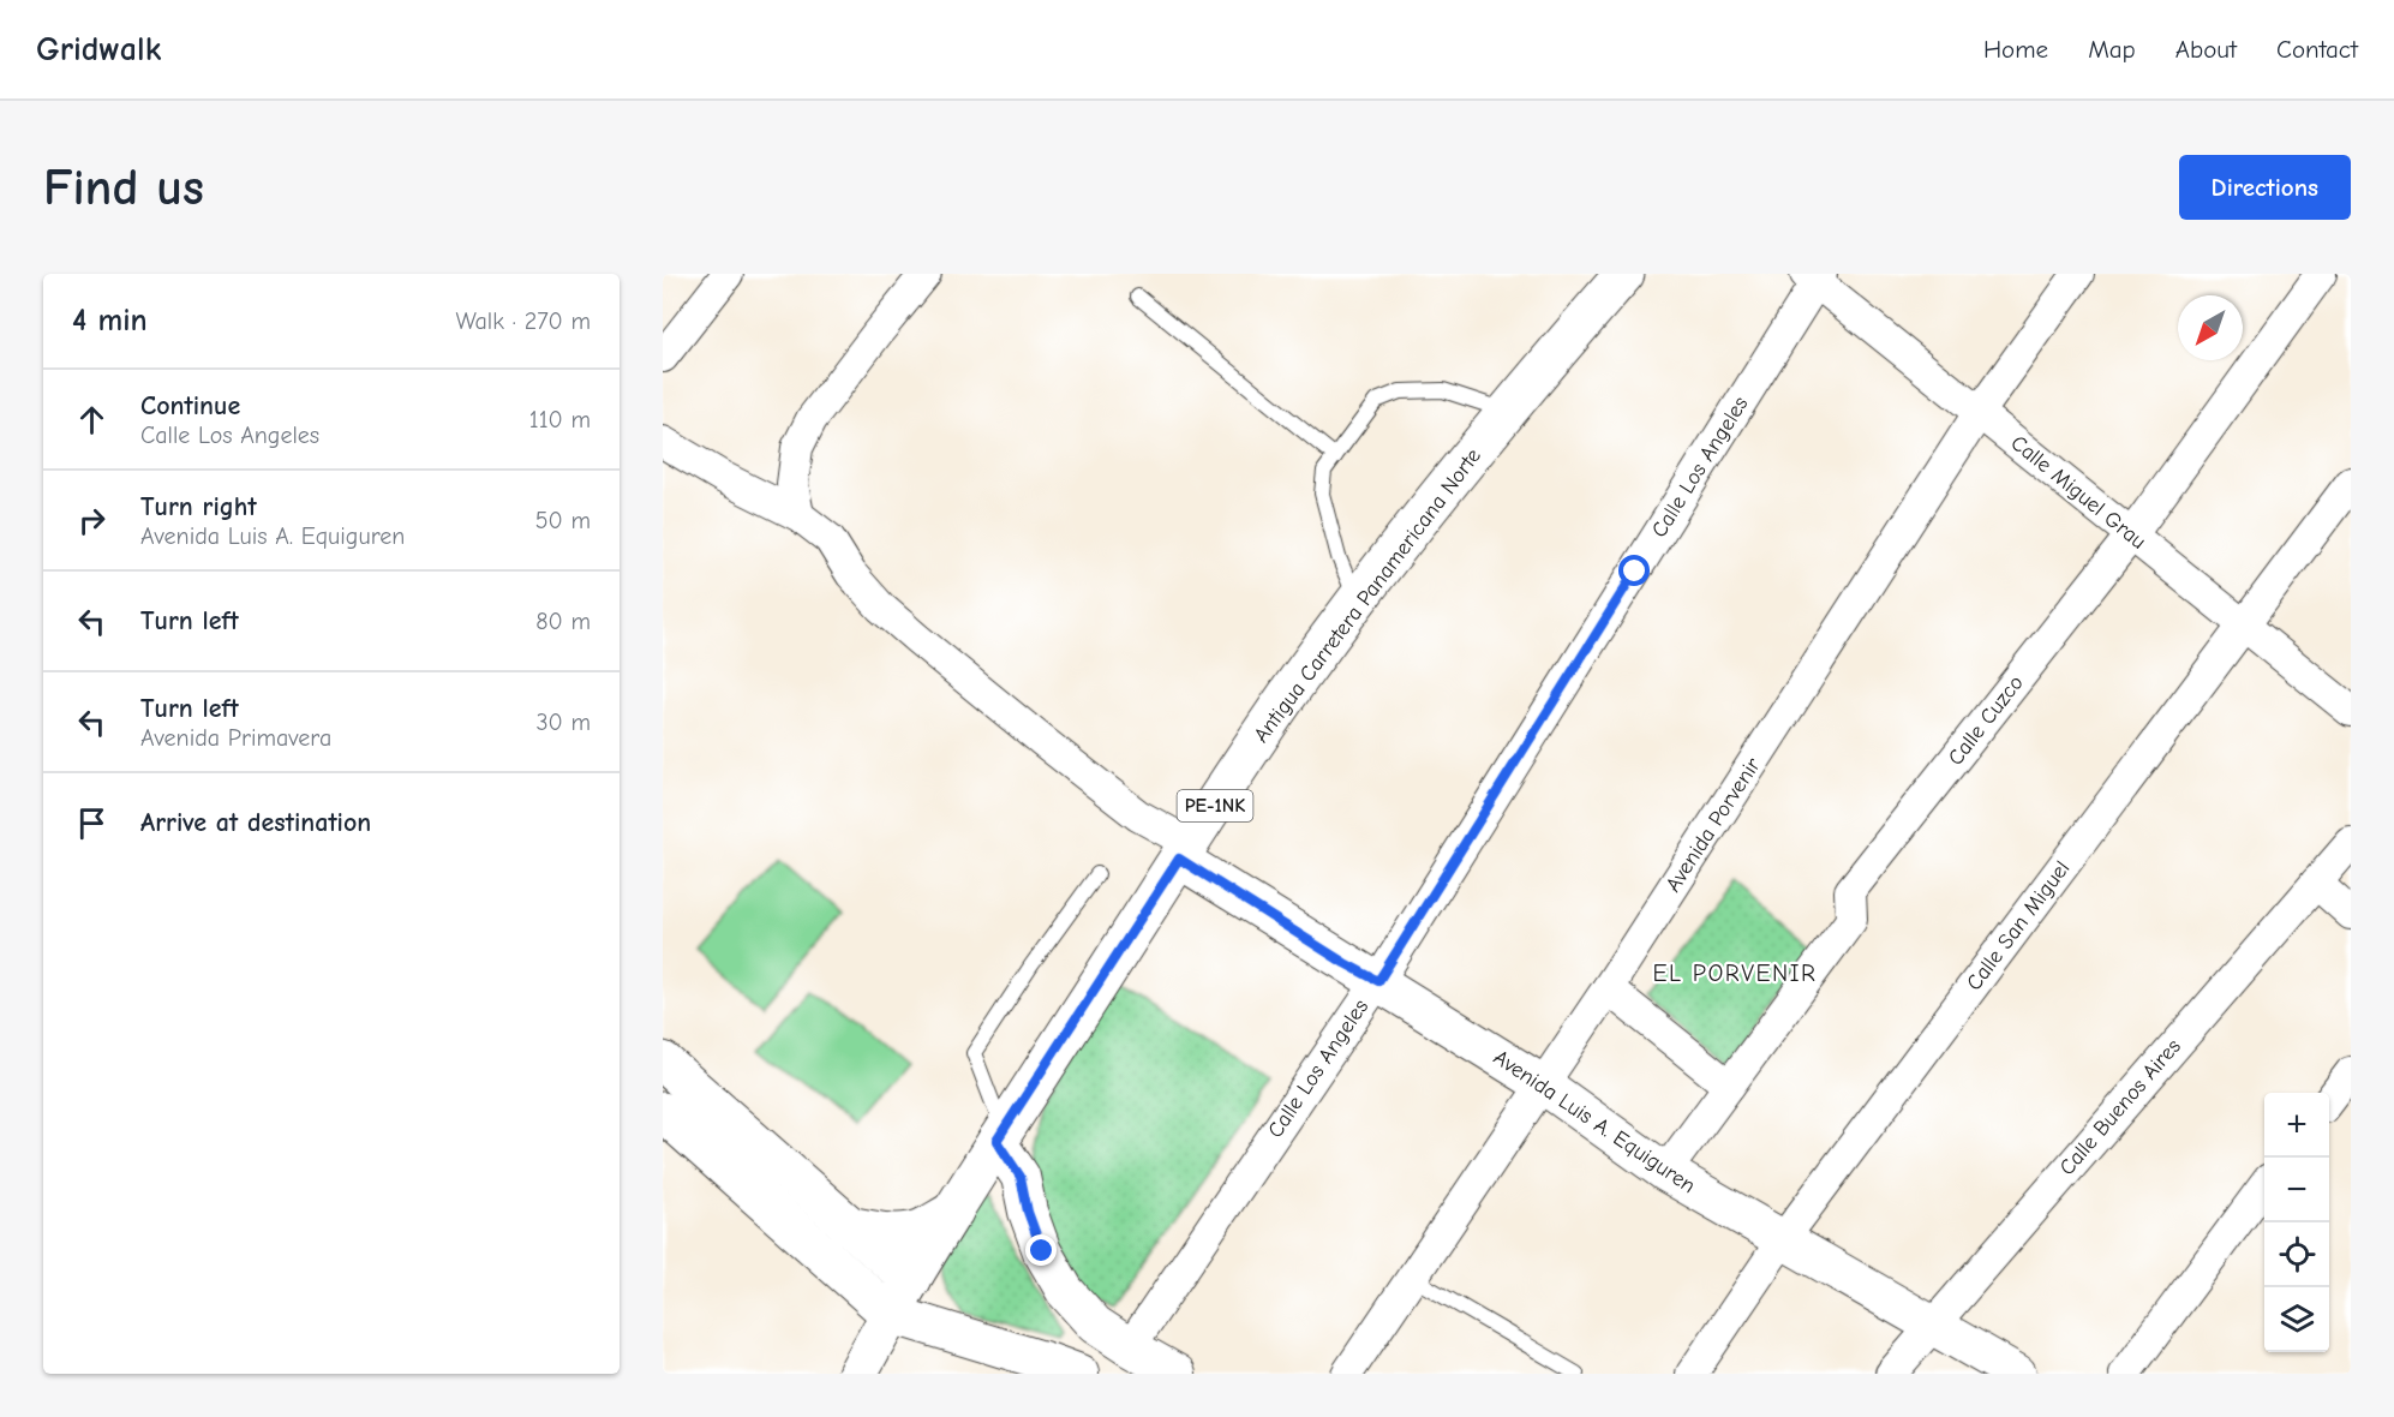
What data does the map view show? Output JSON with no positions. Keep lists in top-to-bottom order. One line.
{"streets":{"main road":["Antigua Carretera Panamericana Norte","PE-1NK"],"street":["Calle Los Angeles","Calle Miguel Grau","Calle Cuzco","Avenida Porvenir","Calle San Miguel","Calle Buenos Aires","Avenida Luis A. Equiguren"]},"crossings":[["Calle Los Angeles","Calle Miguel Grau"],["Calle Los Angeles","Avenida Luis A. Equiguren"],["Calle Miguel Grau","Calle Cuzco"],["Calle Miguel Grau","Avenida Porvenir"],["Calle Miguel Grau","Calle San Miguel"],["Antigua Carretera Panamericana Norte","Avenida Luis A. Equiguren"],["Calle Cuzco","Avenida Luis A. Equiguren"],["Avenida Porvenir","Avenida Luis A. Equiguren"],["Calle San Miguel","Avenida Luis A. Equiguren"],["Calle Buenos Aires","Avenida Luis A. Equiguren"]],"districts":["EL PORVENIR"],"north":"bottom left","page":{"header":"Gridwalk","nav":["Home","Map","About","Contact"],"buttons":"Directions","title":"Find us","heading":["4 min","Walk · 270 m"],"list":[["Continue","Calle Los Angeles","110 m"],["Turn right","Avenida Luis A. Equiguren","50 m"],["Turn left","80 m"],["Turn left","Avenida Primavera","30 m"],"Arrive at destination"],"map_buttons":["+","−"]}}
